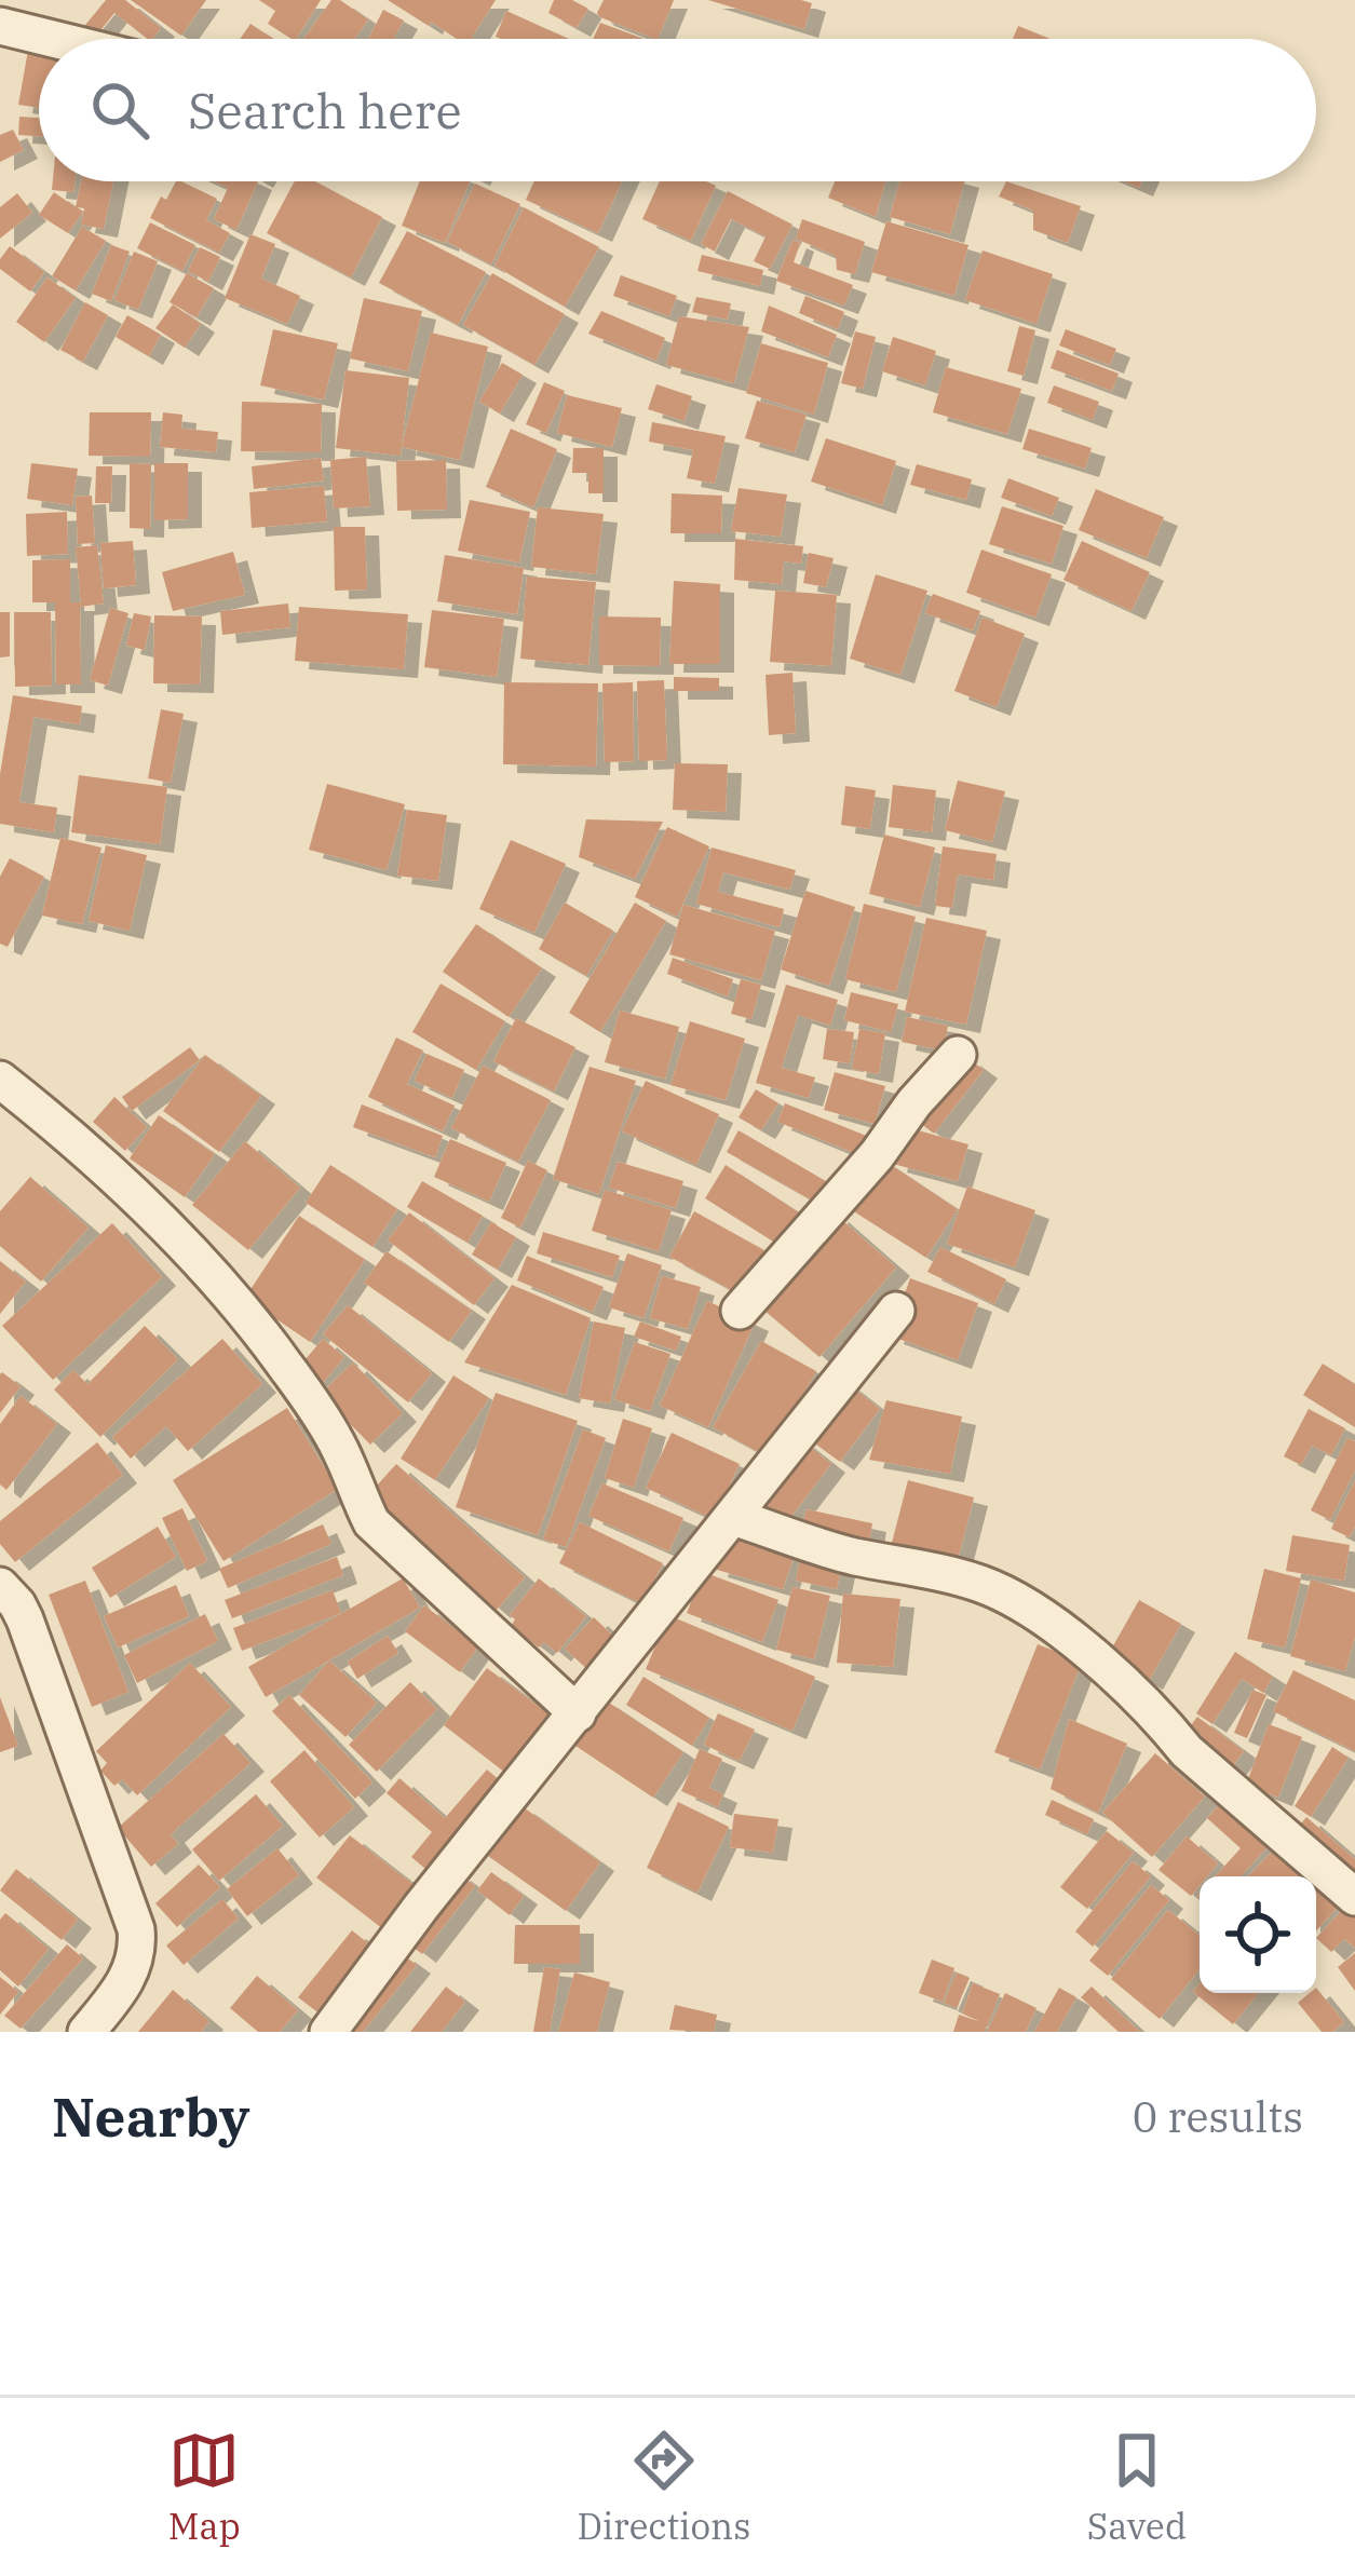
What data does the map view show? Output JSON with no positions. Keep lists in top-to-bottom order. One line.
{"page":{"search":"Search here","heading":["Nearby","0 results"],"nav":["Map","Directions","Saved"]}}
